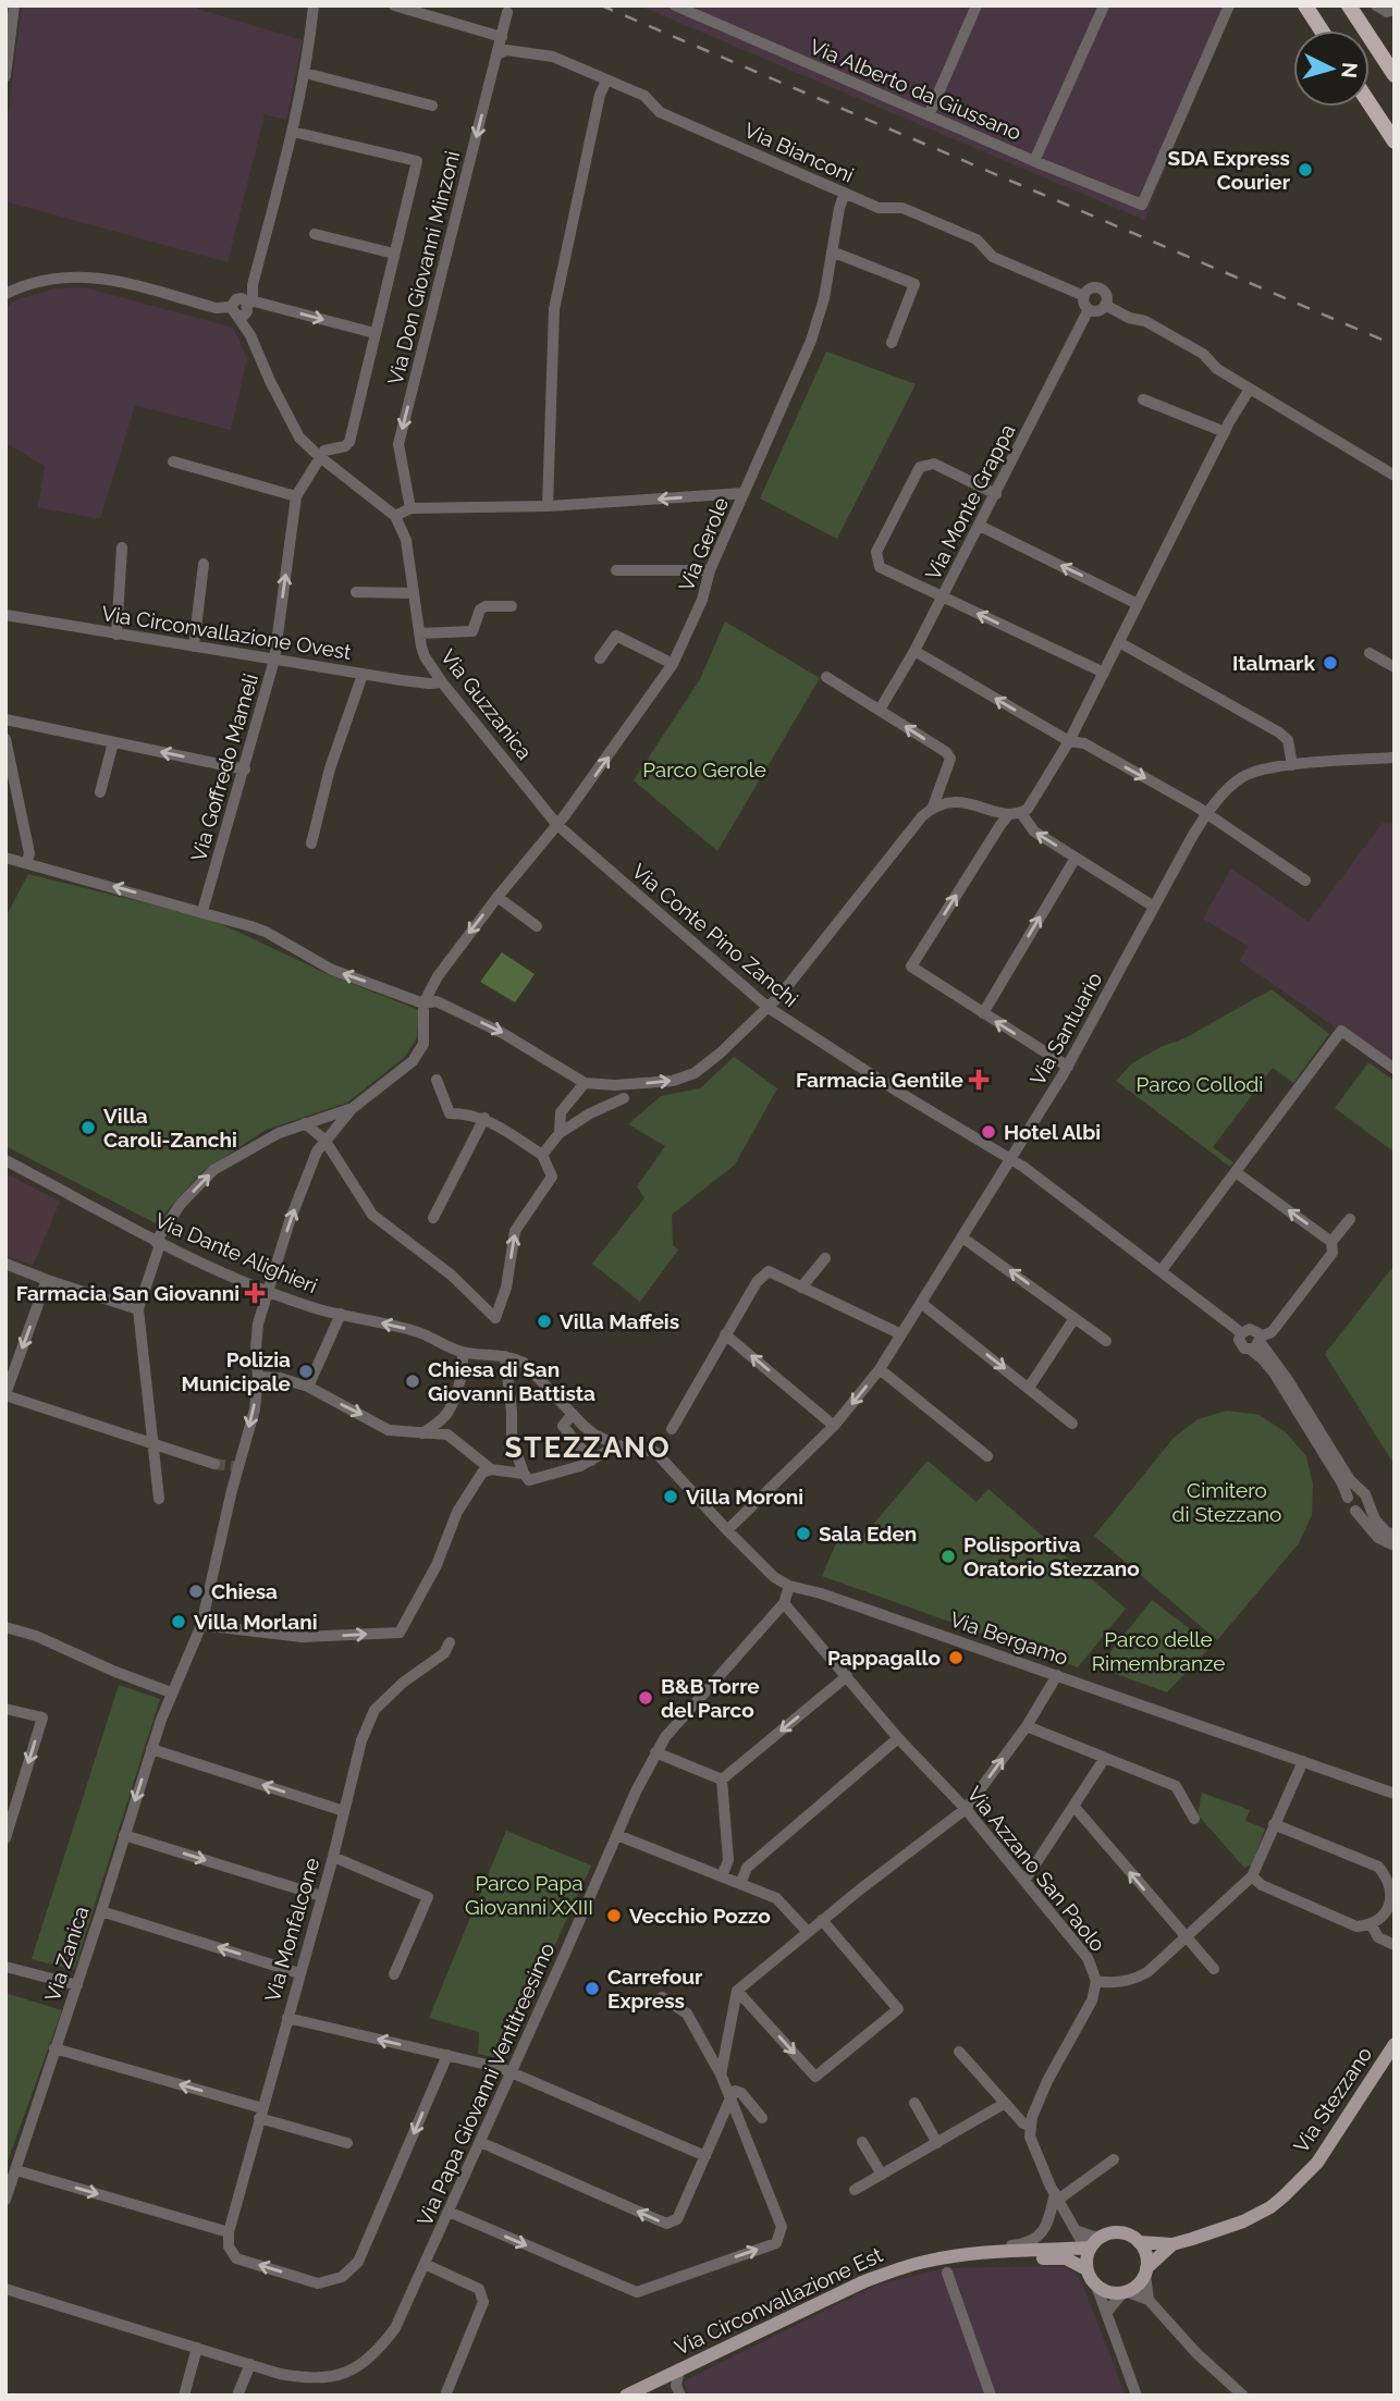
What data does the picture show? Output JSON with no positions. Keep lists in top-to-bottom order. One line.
{"streets":{"main road":["Via Stezzano","Via Circonvallazione Est"],"street":["Via Alberto da Giussano","Via Bianconi","Via Don Giovanni Minzoni","Via Monte Grappa","Via Gerole","Via Circonvallazione Ovest","Via Guzzanica","Via Goffredo Mameli","Via Conte Pino Zanchi","Via Santuario","Via Dante Alighieri","Via Bergamo","Via Azzano San Paolo","Via Monfalcone","Via Zanica","Via Papa Giovanni Ventitreesimo"]},"crossings":[["Via Bianconi","Via Don Giovanni Minzoni"],["Via Bianconi","Via Monte Grappa"],["Via Bianconi","Via Gerole"],["Via Gerole","Via Guzzanica"],["Via Gerole","Via Conte Pino Zanchi"],["Via Circonvallazione Ovest","Via Guzzanica"],["Via Circonvallazione Ovest","Via Goffredo Mameli"],["Via Guzzanica","Via Conte Pino Zanchi"],["Via Conte Pino Zanchi","Via Santuario"],["Via Santuario","Via Bergamo"],["Via Dante Alighieri","Via Zanica"],["Via Bergamo","Via Papa Giovanni Ventitreesimo"],["Via Azzano San Paolo","Via Papa Giovanni Ventitreesimo"]],"districts":["STEZZANO"],"parks":["Parco Gerole","Parco Collodi","Cimitero di Stezzano","Parco delle Rimembranze","Parco Papa Giovanni XXIII"],"places":{"other":["SDA Express Courier","Italmark","Villa Caroli-Zanchi","Hotel Albi","Villa Maffeis","Polizia Municipale","Chiesa di San Giovanni Battista","Villa Moroni","Sala Eden","Polisportiva Oratorio Stezzano","Chiesa","Villa Morlani","Pappagallo","B&B Torre del Parco","Vecchio Pozzo","Carrefour Express"],"health":["Farmacia Gentile","Farmacia San Giovanni"]},"north":"right"}
